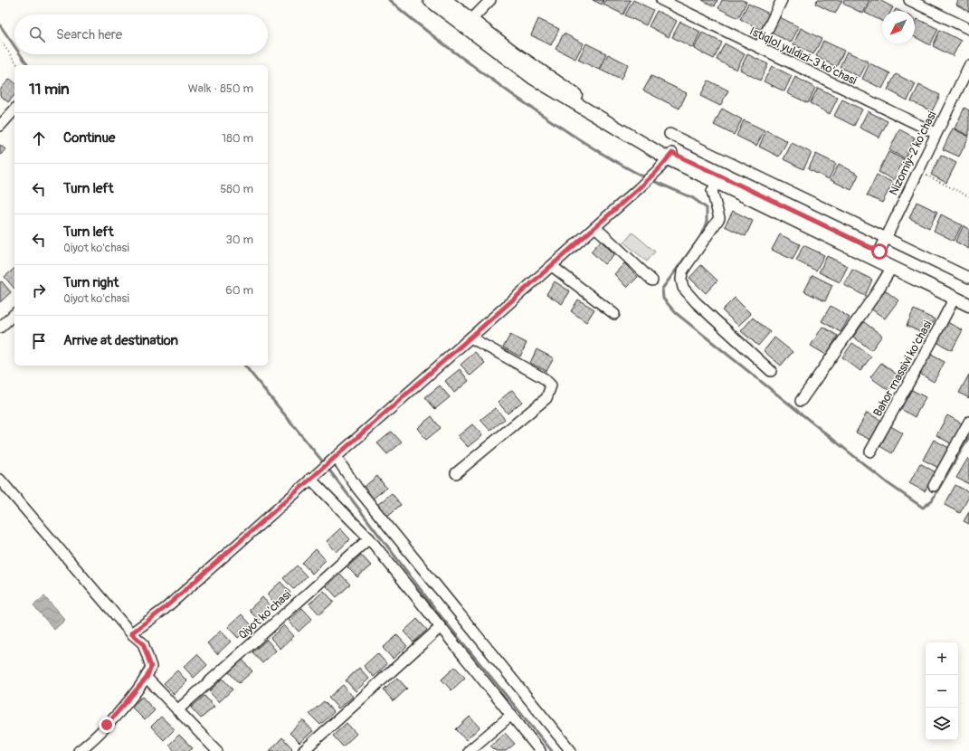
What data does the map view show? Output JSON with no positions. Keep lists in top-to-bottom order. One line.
{"streets":{"street":["Istiqlol yuldizi-3 ko'chasi","Nizomiy-2 ko'chasi","Bahor massivi ko'chasi","Qiyot ko'chasi"]},"crossings":[["Istiqlol yuldizi-3 ko'chasi","Nizomiy-2 ko'chasi"]],"north":"bottom left","page":{"search":"Search here","heading":["11 min","Walk · 850 m"],"list":[["Continue","180 m"],["Turn left","580 m"],["Turn left","Qiyot ko'chasi","30 m"],["Turn right","Qiyot ko'chasi","60 m"],"Arrive at destination"],"map_buttons":["+","−"]}}
